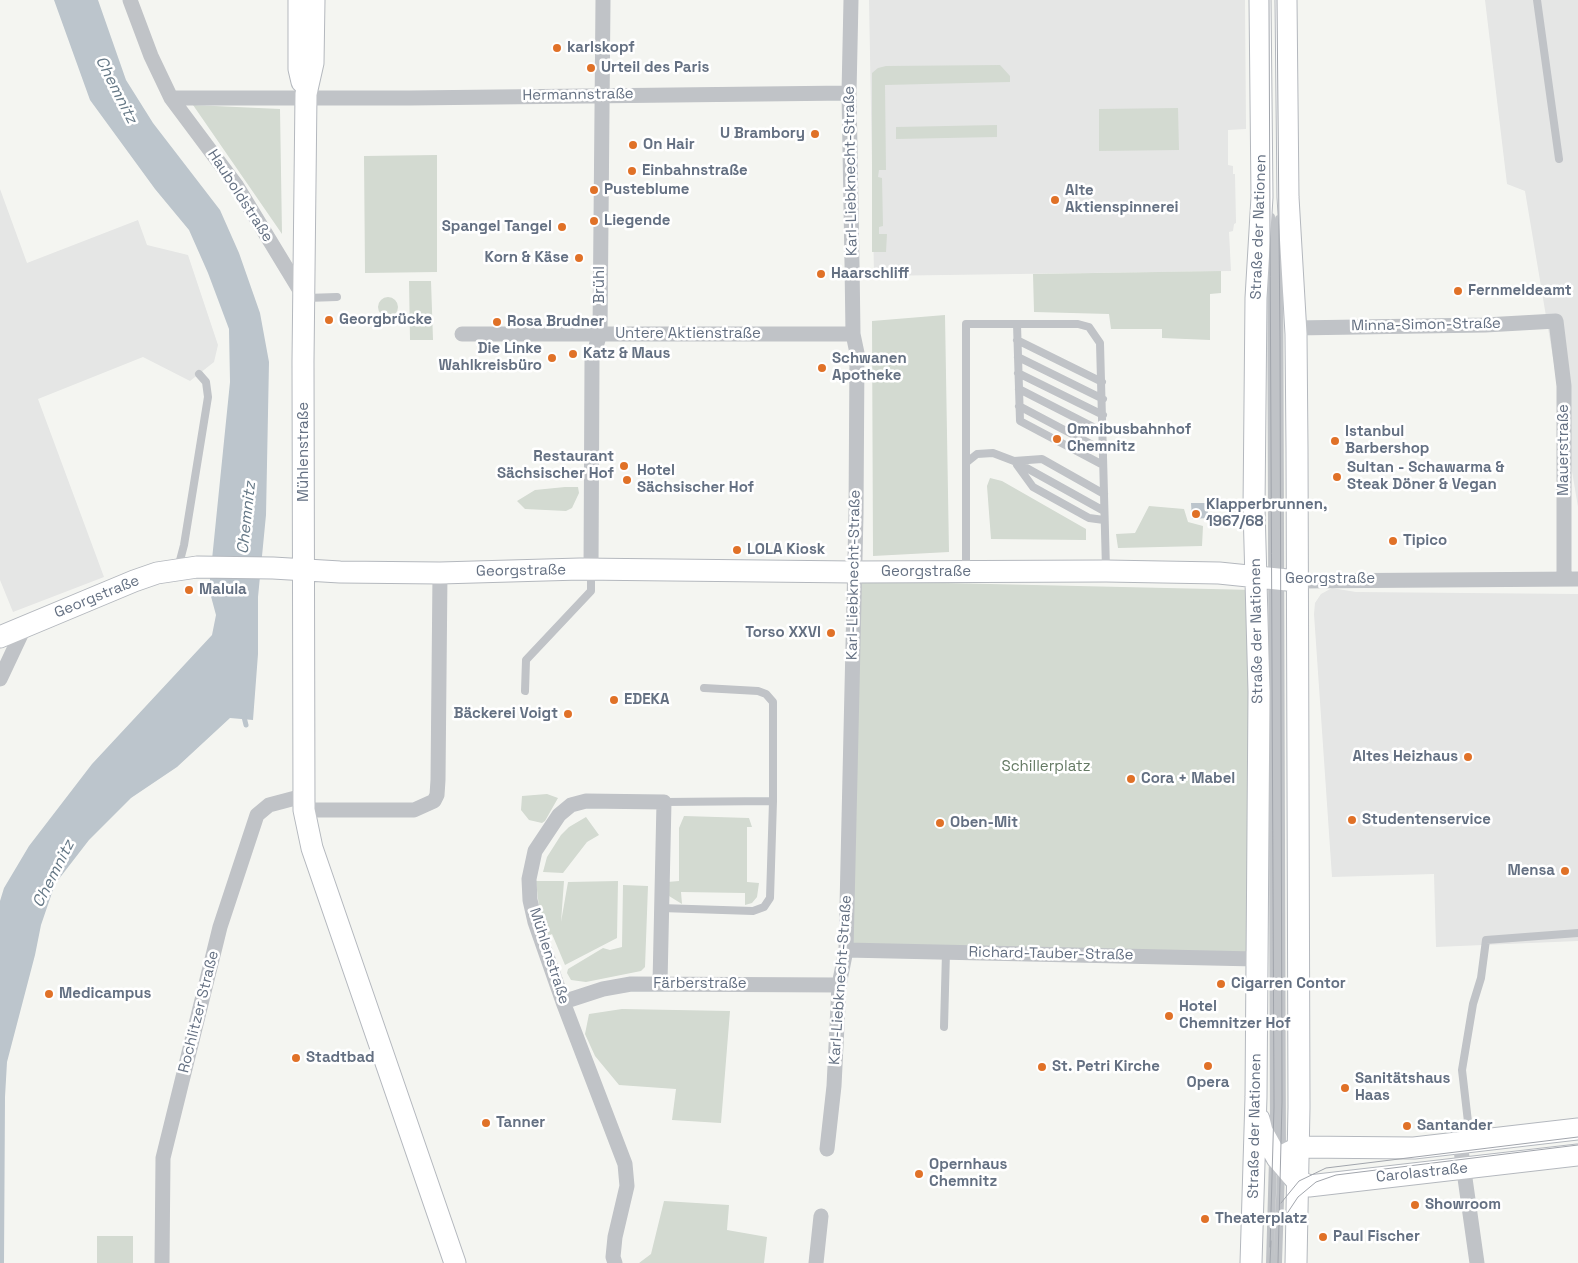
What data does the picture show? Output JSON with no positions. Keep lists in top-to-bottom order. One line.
{"streets":{"main road":["Straße der Nationen","Mühlenstraße","Georgstraße","Carolastraße"],"street":["Hermannstraße","Karl-Liebknecht-Straße","Hauboldstraße","Brühl","Minna-Simon-Straße","Untere Aktienstraße","Mauerstraße","Richard-Tauber-Straße","Färberstraße","Rochlitzer Straße"]},"crossings":[["Hermannstraße","Karl-Liebknecht-Straße"],["Hermannstraße","Brühl"],["Hermannstraße","Mühlenstraße"],["Karl-Liebknecht-Straße","Untere Aktienstraße"],["Karl-Liebknecht-Straße","Georgstraße"],["Karl-Liebknecht-Straße","Richard-Tauber-Straße"],["Karl-Liebknecht-Straße","Färberstraße"],["Hauboldstraße","Mühlenstraße"],["Straße der Nationen","Minna-Simon-Straße"],["Straße der Nationen","Georgstraße"],["Straße der Nationen","Richard-Tauber-Straße"],["Straße der Nationen","Carolastraße"],["Brühl","Untere Aktienstraße"],["Brühl","Georgstraße"],["Minna-Simon-Straße","Mauerstraße"],["Mauerstraße","Georgstraße"],["Mühlenstraße","Georgstraße"],["Mühlenstraße","Färberstraße"],["Mühlenstraße","Rochlitzer Straße"]],"water":["Chemnitz"],"parks":["Schillerplatz"],"places":["karlskopf","Urteil des Paris","U Brambory","On Hair","Einbahnstraße","Pusteblume","Alte Aktienspinnerei","Liegende","Spangel Tangel","Korn & Käse","Haarschliff","Fernmeldeamt","Georgbrücke","Rosa Brudner","Katz & Maus","Die Linke Wahlkreisbüro","Schwanen Apotheke","Omnibusbahnhof Chemnitz","Istanbul Barbershop","Restaurant Sächsischer Hof","Sultan - Schawarma & Steak Döner & Vegan","Hotel Sächsischer Hof","Klapperbrunnen, 1967/68","Tipico","LOLA Kiosk","Malula","Torso XXVI","EDEKA","Bäckerei Voigt","Altes Heizhaus","Cora + Mabel","Studentenservice","Oben-Mit","Mensa","Cigarren Contor","Medicampus","Hotel Chemnitzer Hof","Stadtbad","Opera","St. Petri Kirche","Sanitätshaus Haas","Tanner","Santander","Opernhaus Chemnitz","Showroom","Theaterplatz","Paul Fischer"]}
